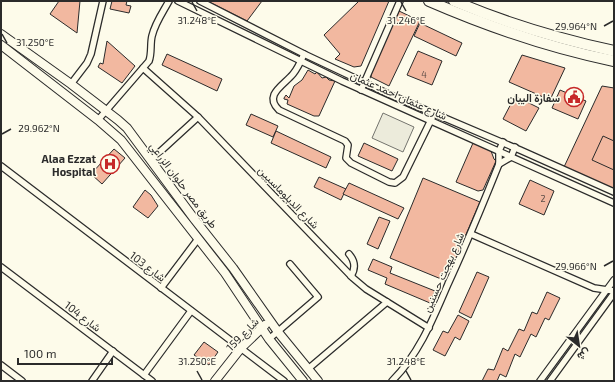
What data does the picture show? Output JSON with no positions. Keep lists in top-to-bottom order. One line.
{"streets":{"main road":["طريق مصر حلوان الزراعي","شارع 159"],"street":["شارع عثمان احمد عثمان","شارع الدبلوماسيين","شارع 103","شارع بهجت حسنين","شارع 104"]},"crossings":[["شارع عثمان احمد عثمان","شارع بهجت حسنين"],["طريق مصر حلوان الزراعي","شارع 159"],["شارع الدبلوماسيين","شارع بهجت حسنين"],["شارع 103","شارع 159"]],"places":{"public building":["سفارة اليبان"],"hospital":["Alaa Ezzat Hospital"]},"house_numbers":["4","2"],"scale_bar":"100 m","north":"bottom right","coordinates":["31.248°E","31.246°E","29.964°N","31.250°E","29.962°N","29.966°N"]}
